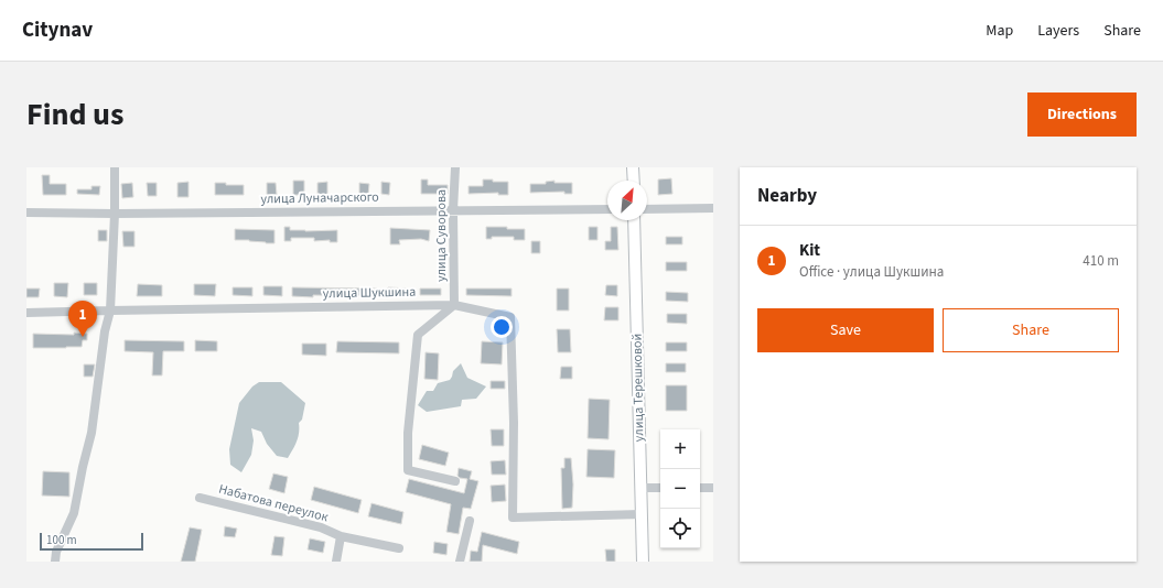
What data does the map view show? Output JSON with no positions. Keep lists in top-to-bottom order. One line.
{"streets":{"main road":["улица Терешковой"],"street":["улица Луначарского","улица Суворова","улица Шукшина","Набатова переулок"]},"crossings":[["улица Луначарского","улица Суворова"],["улица Суворова","улица Шукшина"],["улица Шукшина","улица Терешковой"]],"scale_bar":"100 m","north":"top right","page":{"header":"Citynav","nav":["Map","Layers","Share"],"title":"Find us","buttons":["Directions",["Save","Share"]],"heading":"Nearby","list":[{"mark":"1","name":"Kit","note":"Office · улица Шукшина","value":"410 m"}],"pins":"1","map_buttons":["+","−"],"scale":"100 m"}}
